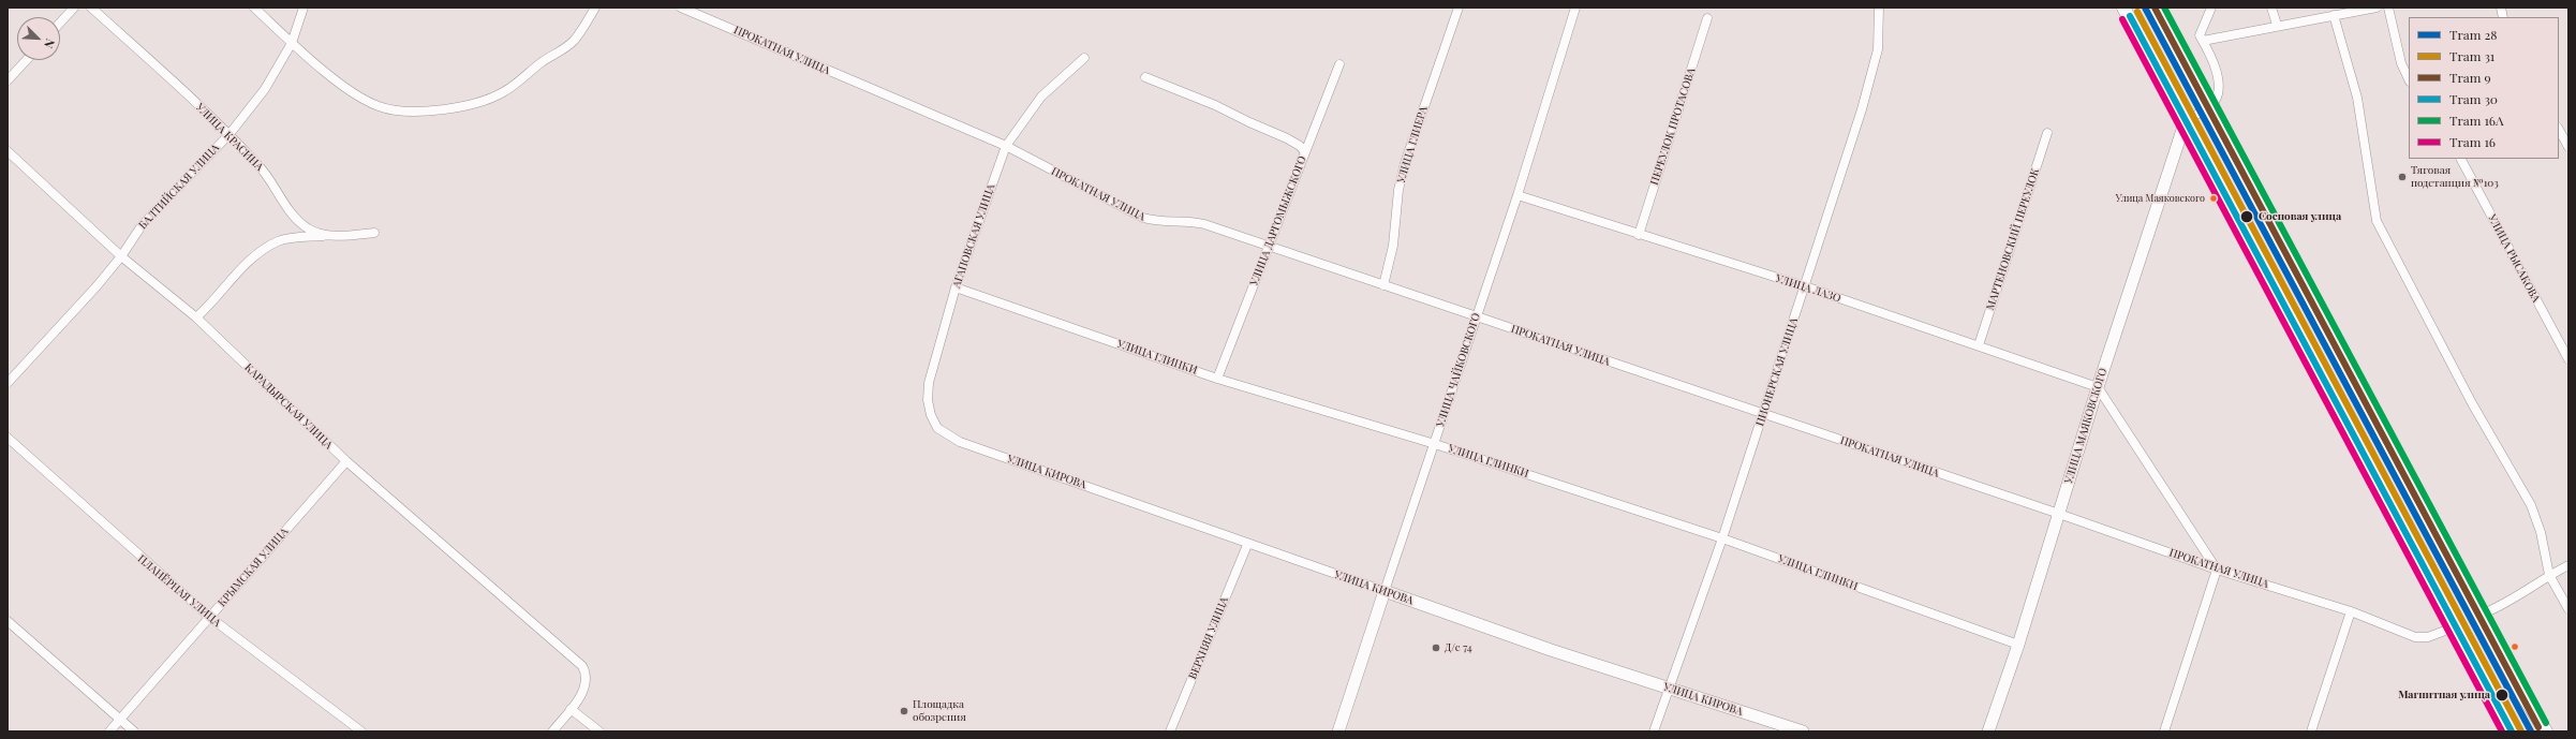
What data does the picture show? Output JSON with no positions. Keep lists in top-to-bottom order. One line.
{"streets":{"main road":["УЛИЦА ЧАЙКОВСКОГО","УЛИЦА МАЯКОВСКОГО","УЛИЦА КИРОВА"],"street":["ПРОКАТНАЯ УЛИЦА","ПЕРЕУЛОК ПРОТАСОВА","УЛИЦА КРАСИНА","УЛИЦА ГЛИЕРА","БАЛТИЙСКАЯ УЛИЦА","УЛИЦА ДАРГОМЫЖСКОГО","АГАПОВСКАЯ УЛИЦА","МАРТЕНОВСКИЙ ПЕРЕУЛОК","УЛИЦА РЫСАКОВА","УЛИЦА ЛАЗО","УЛИЦА ГЛИНКИ","ПИОНЕРСКАЯ УЛИЦА","КАРАДЫРСКАЯ УЛИЦА","КРЫМСКАЯ УЛИЦА","ПЛАНЁРНАЯ УЛИЦА","ВЕРХНЯЯ УЛИЦА"]},"crossings":[["ПРОКАТНАЯ УЛИЦА","УЛИЦА ГЛИЕРА"],["ПРОКАТНАЯ УЛИЦА","УЛИЦА ДАРГОМЫЖСКОГО"],["ПРОКАТНАЯ УЛИЦА","АГАПОВСКАЯ УЛИЦА"],["ПРОКАТНАЯ УЛИЦА","УЛИЦА ЧАЙКОВСКОГО"],["ПРОКАТНАЯ УЛИЦА","ПИОНЕРСКАЯ УЛИЦА"],["ПРОКАТНАЯ УЛИЦА","УЛИЦА МАЯКОВСКОГО"],["ПЕРЕУЛОК ПРОТАСОВА","УЛИЦА ЛАЗО"],["УЛИЦА КРАСИНА","БАЛТИЙСКАЯ УЛИЦА"],["БАЛТИЙСКАЯ УЛИЦА","КАРАДЫРСКАЯ УЛИЦА"],["УЛИЦА ДАРГОМЫЖСКОГО","УЛИЦА ГЛИНКИ"],["АГАПОВСКАЯ УЛИЦА","УЛИЦА ГЛИНКИ"],["АГАПОВСКАЯ УЛИЦА","УЛИЦА КИРОВА"],["МАРТЕНОВСКИЙ ПЕРЕУЛОК","УЛИЦА ЛАЗО"],["УЛИЦА ЛАЗО","УЛИЦА ЧАЙКОВСКОГО"],["УЛИЦА ЛАЗО","ПИОНЕРСКАЯ УЛИЦА"],["УЛИЦА ЛАЗО","УЛИЦА МАЯКОВСКОГО"],["УЛИЦА ГЛИНКИ","УЛИЦА ЧАЙКОВСКОГО"],["УЛИЦА ГЛИНКИ","ПИОНЕРСКАЯ УЛИЦА"],["УЛИЦА ГЛИНКИ","УЛИЦА МАЯКОВСКОГО"],["УЛИЦА ЧАЙКОВСКОГО","УЛИЦА КИРОВА"],["ПИОНЕРСКАЯ УЛИЦА","УЛИЦА КИРОВА"],["КАРАДЫРСКАЯ УЛИЦА","КРЫМСКАЯ УЛИЦА"],["УЛИЦА КИРОВА","ВЕРХНЯЯ УЛИЦА"],["КРЫМСКАЯ УЛИЦА","ПЛАНЁРНАЯ УЛИЦА"]],"places":["Тяговая подстанция №103","Улица Маяковского","Сосновая улица","Д/с 74","Магнитная улица","Площадка обозрения"],"lines":["tram line 28","tram line 9","tram line 16А","tram line 31","tram line 30","tram line 16"],"legend":["Tram 28","Tram 31","Tram 9","Tram 30","Tram 16А","Tram 16"],"north":"bottom right"}
